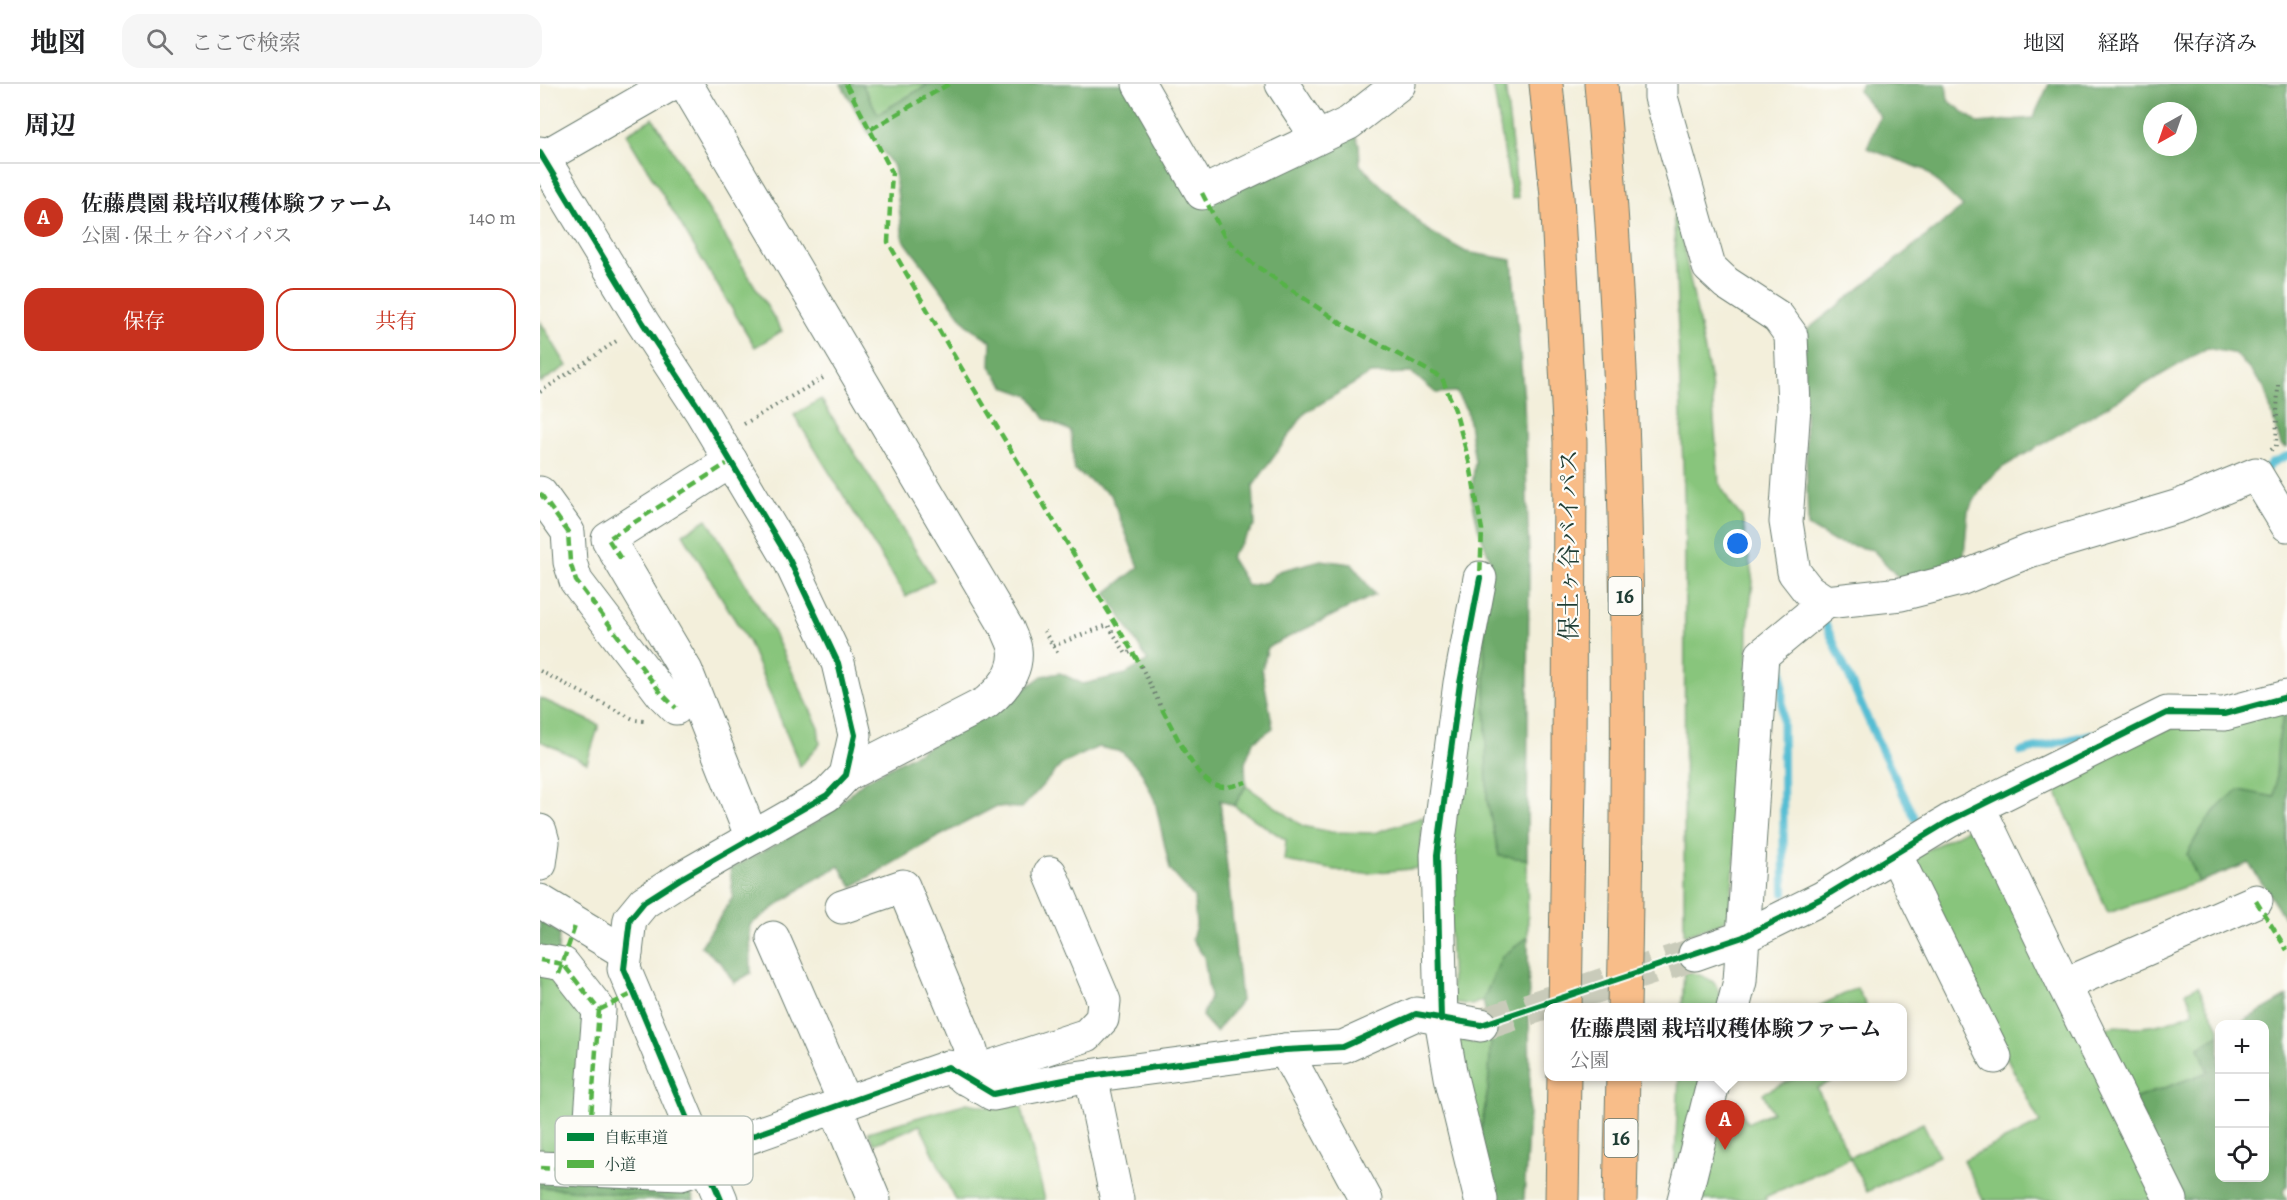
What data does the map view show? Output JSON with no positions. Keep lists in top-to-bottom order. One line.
{"streets":{"highway":["保土ヶ谷バイパス","16"]},"legend":["自転車道","小道"],"north":"bottom left","page":{"header":"地図","search":"ここで検索","nav":["地図","経路","保存済み"],"heading":"周辺","list":[{"mark":"A","name":"佐藤農園 栽培収穫体験ファーム","note":"公園 · 保土ヶ谷バイパス","value":"140 m"}],"buttons":["保存","共有"],"popup":["佐藤農園 栽培収穫体験ファーム","公園"],"map_buttons":["+","−"],"pins":"A"}}
